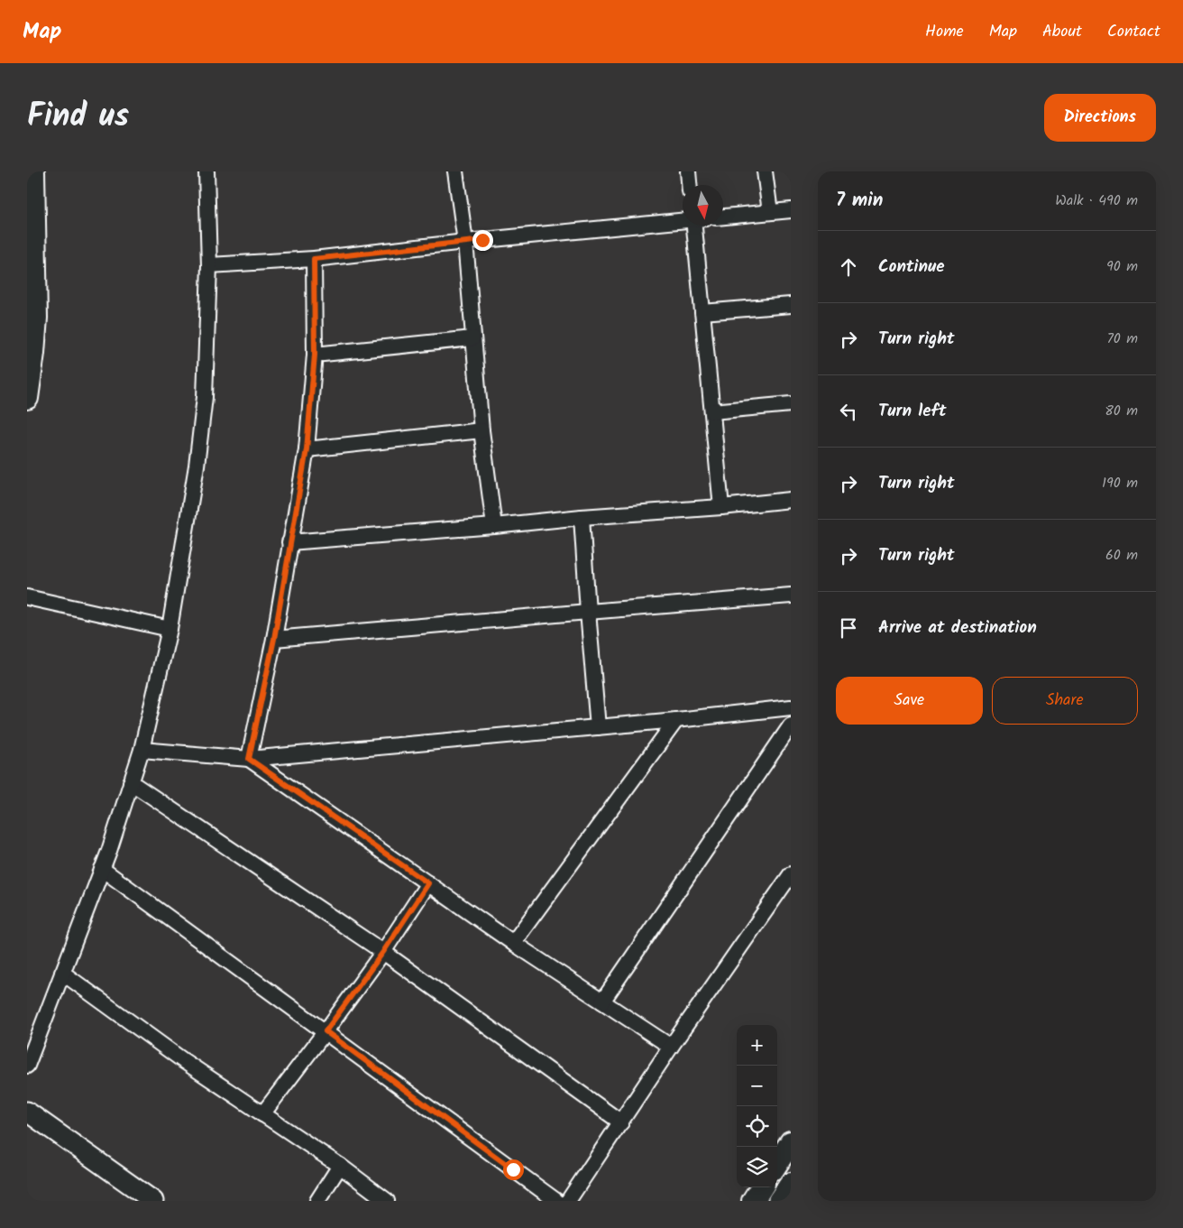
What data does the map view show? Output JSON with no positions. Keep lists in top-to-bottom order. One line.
{"north":"bottom","page":{"header":"Map","nav":["Home","Map","About","Contact"],"title":"Find us","buttons":["Directions",["Save","Share"]],"heading":["7 min","Walk · 490 m"],"list":[["Continue","90 m"],["Turn right","70 m"],["Turn left","80 m"],["Turn right","190 m"],["Turn right","60 m"],"Arrive at destination"],"map_buttons":["+","−"]}}
